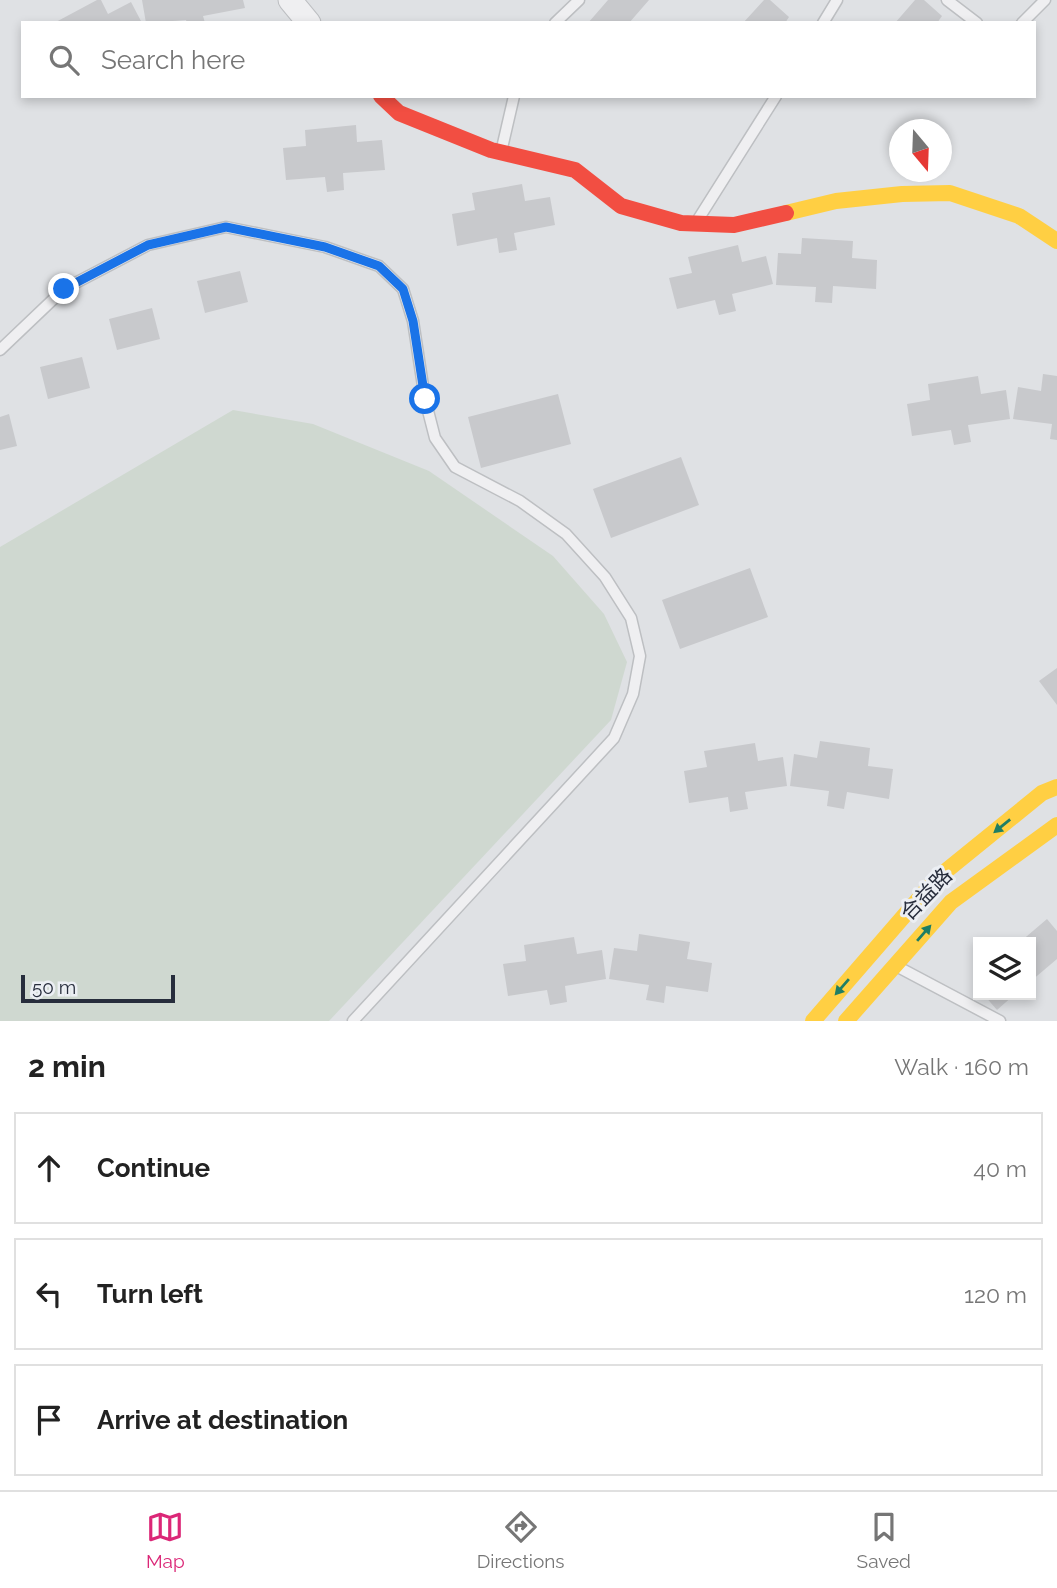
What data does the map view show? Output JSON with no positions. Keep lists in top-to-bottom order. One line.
{"streets":{"street":["合益路"]},"scale_bar":"50 m","north":"bottom","page":{"search":"Search here","scale":"50 m","heading":["2 min","Walk · 160 m"],"list":[["Continue","40 m"],["Turn left","120 m"],"Arrive at destination"],"nav":["Map","Directions","Saved"]}}
